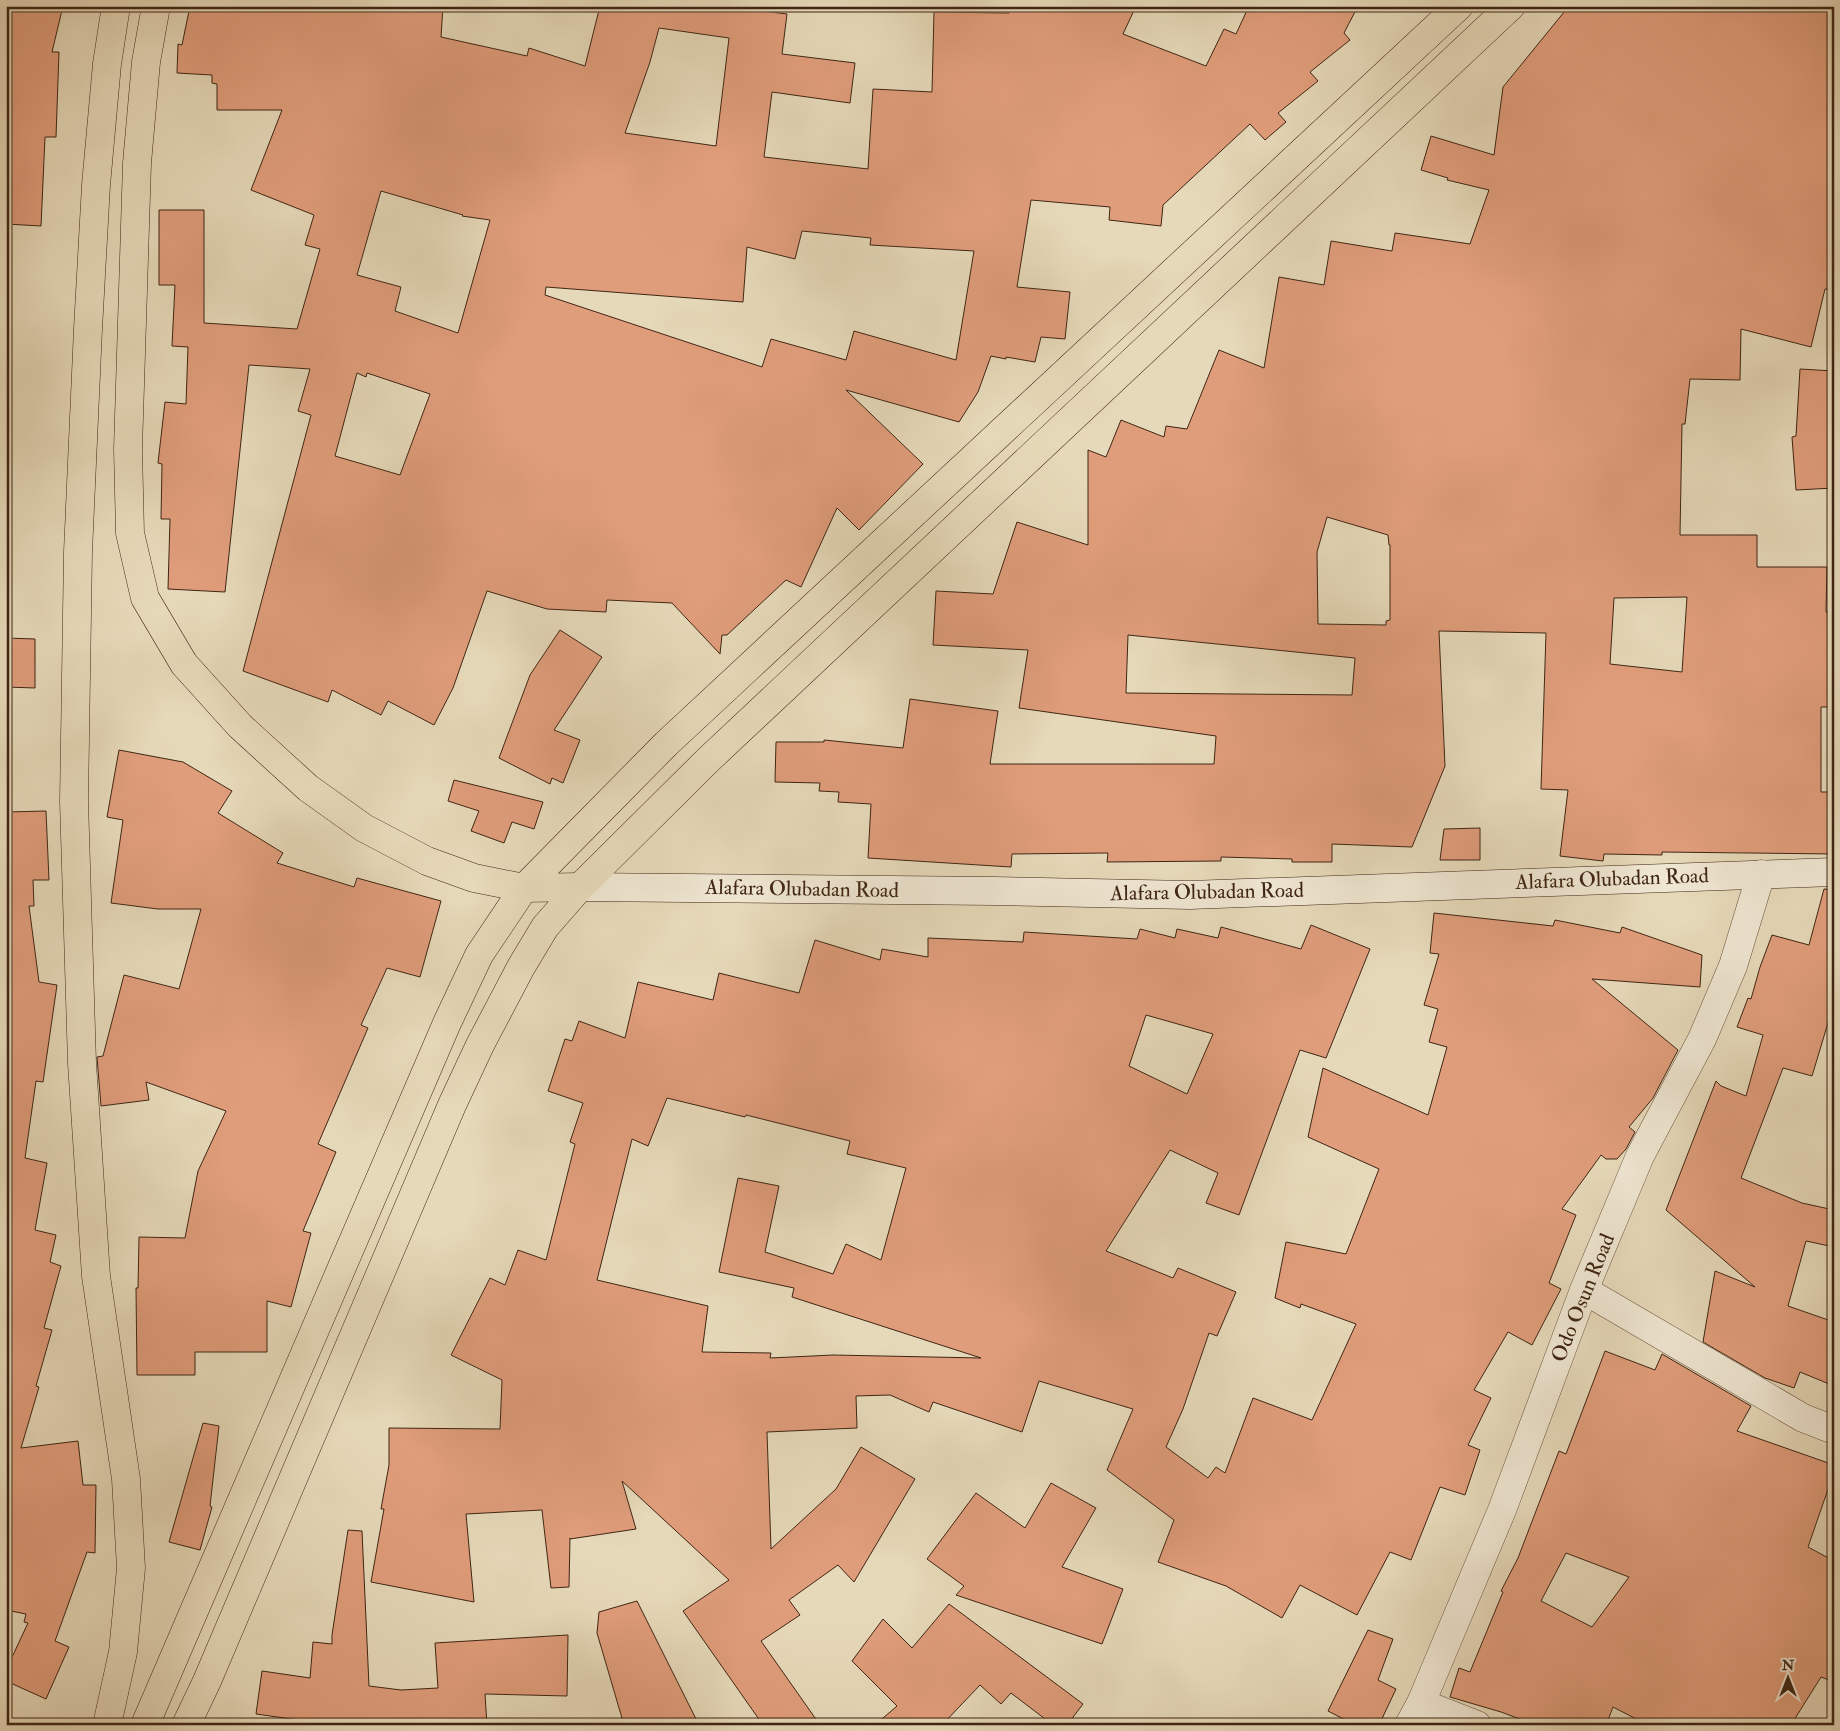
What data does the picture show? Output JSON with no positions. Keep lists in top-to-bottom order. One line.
{"streets":{"street":["Alafara Olubadan Road","Odo Osun Road"]},"crossings":[["Alafara Olubadan Road","Odo Osun Road"]],"north":"top"}
